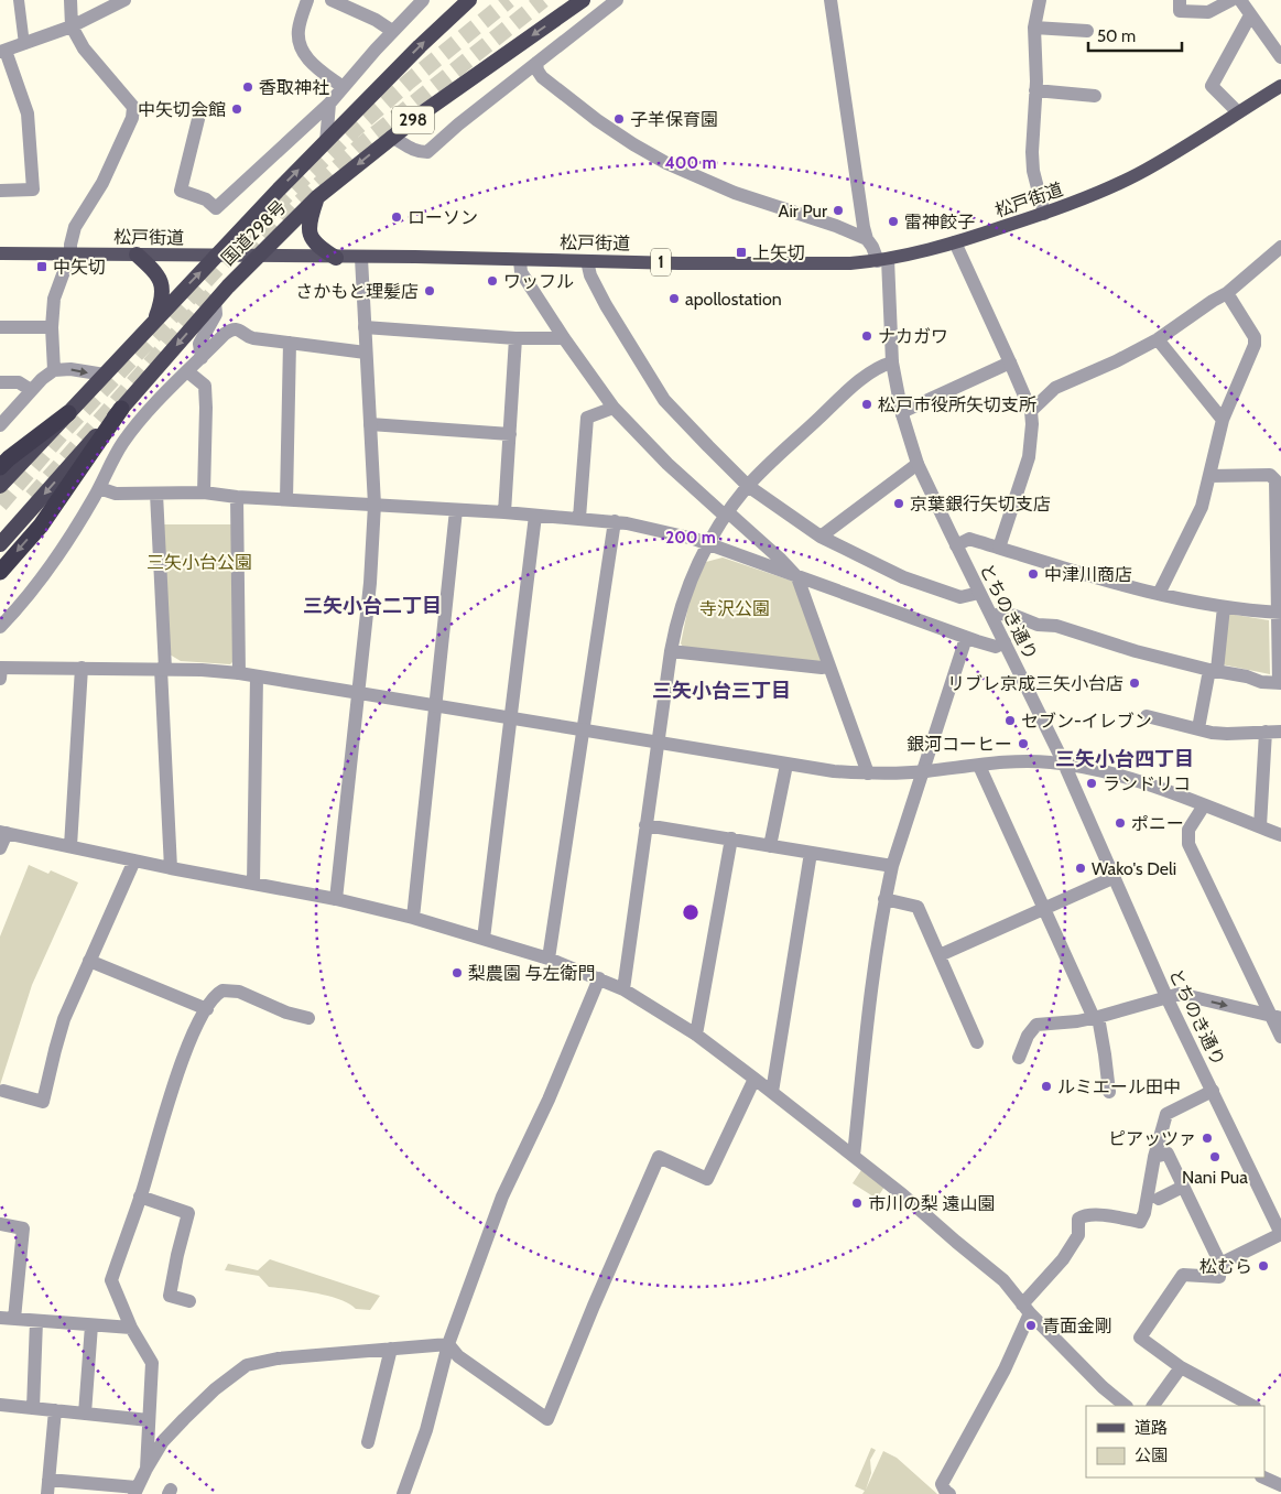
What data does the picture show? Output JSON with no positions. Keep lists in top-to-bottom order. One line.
{"streets":{"highway":["298","国道298号"],"main road":["松戸街道","1"],"street":["とちのき通り"]},"crossings":[["松戸街道","国道298号"],["松戸街道","とちのき通り"]],"districts":["三矢小台二丁目","三矢小台三丁目","三矢小台四丁目"],"parks":["三矢小台公園","寺沢公園"],"places":{"other":["香取神社","中矢切会館","子羊保育園","Air Pur","ローソン","雷神餃子","ワッフル","さかもと理髪店","apollostation","ナカガワ","松戸市役所矢切支所","京葉銀行矢切支店","中津川商店","リブレ京成三矢小台店","セブン-イレブン","銀河コーヒー","ランドリコ","ポニー","Wako's Deli","梨農園 与左衛門","ルミエール田中","ピアッツァ","Nani Pua","市川の梨 遠山園","松むら","青面金剛"],"transit":["上矢切","中矢切"]},"legend":["道路","公園"],"scale_bar":"50 m","rings":["400 m","200 m"]}
